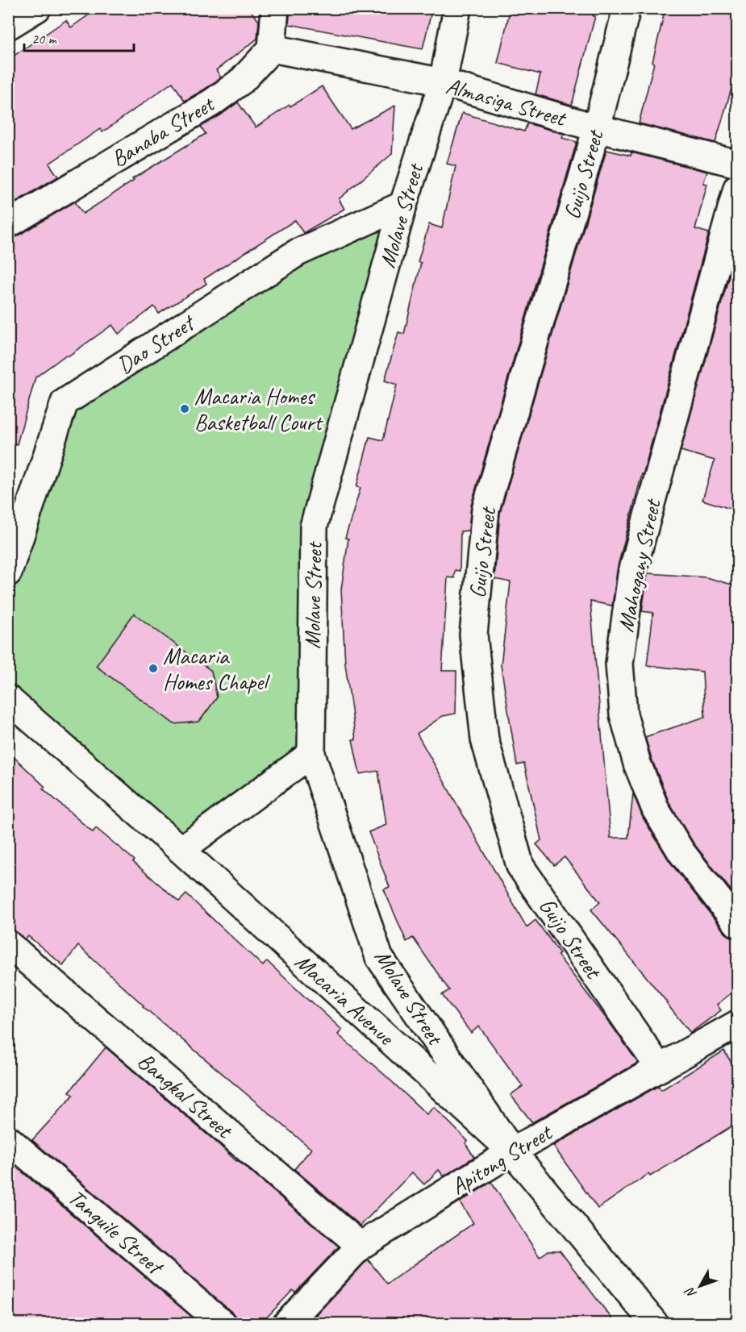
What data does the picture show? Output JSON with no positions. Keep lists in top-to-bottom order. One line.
{"streets":{"street":["Almasiga Street","Banaba Street","Guijo Street","Molave Street","Dao Street","Mahogany Street","Macaria Avenue","Bangkal Street","Apitong Street","Tanguile Street"]},"crossings":[["Almasiga Street","Banaba Street"],["Almasiga Street","Guijo Street"],["Almasiga Street","Molave Street"],["Guijo Street","Apitong Street"],["Molave Street","Dao Street"],["Molave Street","Macaria Avenue"],["Molave Street","Apitong Street"],["Macaria Avenue","Apitong Street"],["Bangkal Street","Apitong Street"]],"places":["Macaria Homes Basketball Court","Macaria Homes Chapel"],"scale_bar":"20 m","north":"bottom left"}
